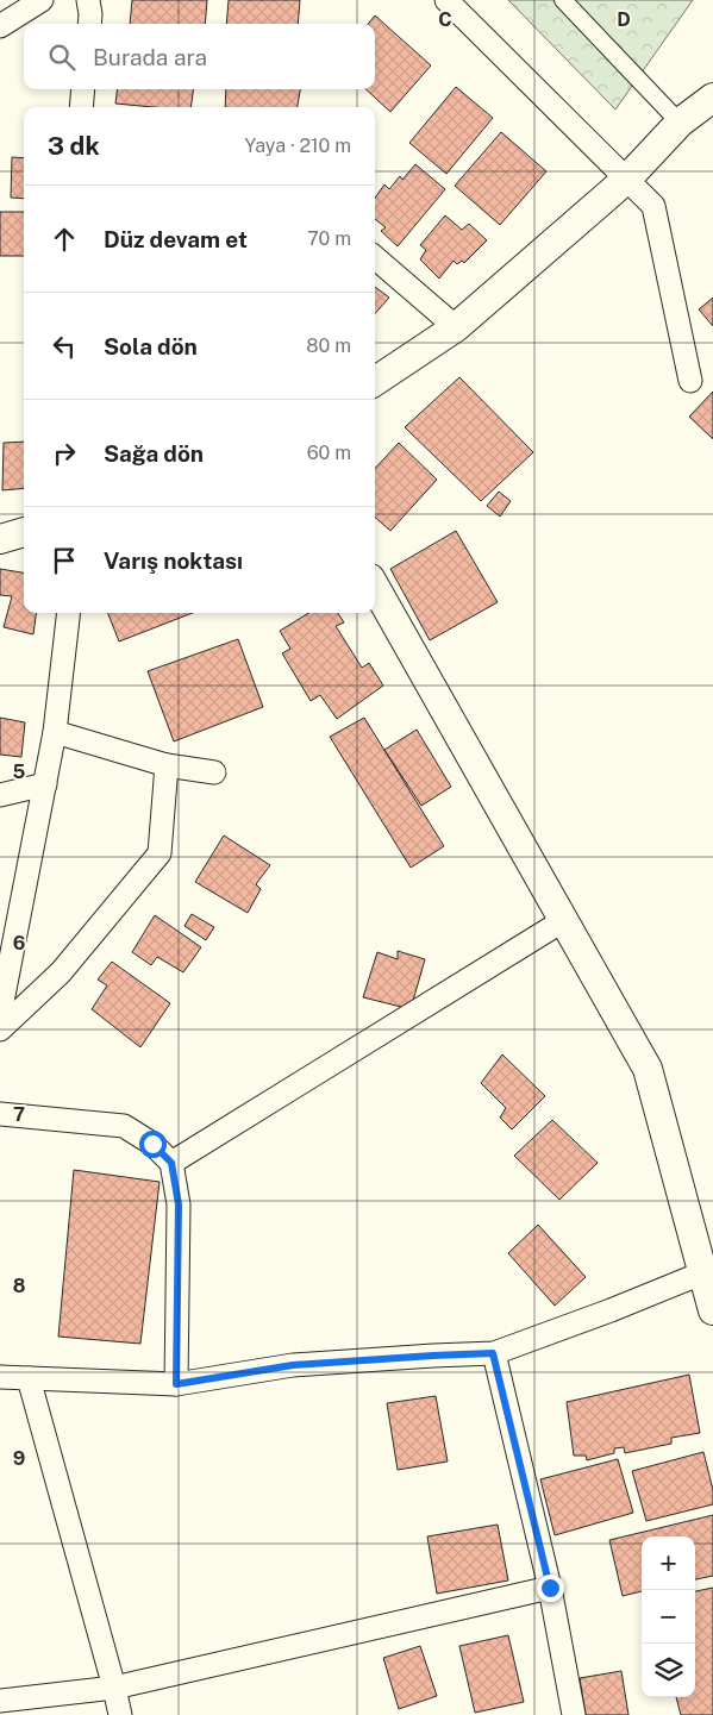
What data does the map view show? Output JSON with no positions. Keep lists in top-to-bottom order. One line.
{"page":{"search":"Burada ara","heading":["3 dk","Yaya · 210 m"],"list":[["Düz devam et","70 m"],["Sola dön","80 m"],["Sağa dön","60 m"],"Varış noktası"],"map_buttons":["+","−"]},"grid":{"columns":["C","D"],"rows":["5","6","7","8","9"]}}
